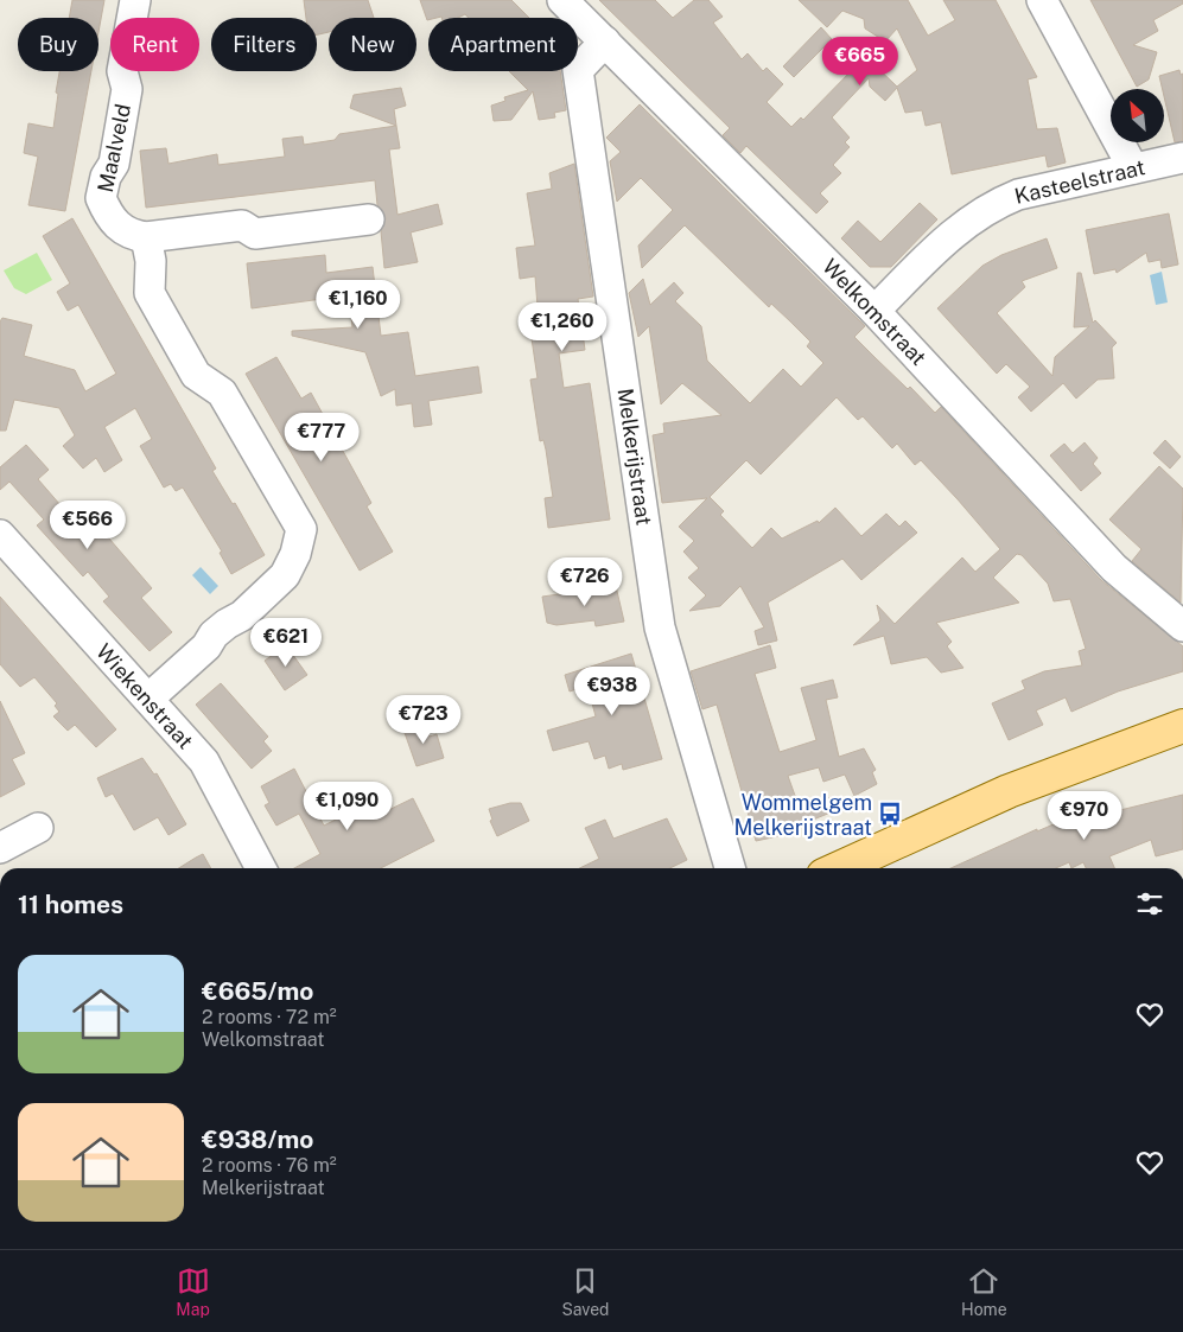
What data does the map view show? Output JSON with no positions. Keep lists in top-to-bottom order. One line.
{"streets":{"street":["Maalveld","Kasteelstraat","Welkomstraat","Melkerijstraat","Wiekenstraat"]},"crossings":[["Kasteelstraat","Welkomstraat"],["Welkomstraat","Melkerijstraat"]],"places":{"bus stop":["Wommelgem Melkerijstraat"]},"north":"top left","page":{"chip":["Buy","Rent","Filters","New","Apartment"],"price":["€665","€1,160","€1,260","€777","€566","€726","€621","€938","€723","€1,090","€970"],"heading":"11 homes","list":[{"name":"€665/mo","note":"2 rooms · 72 m² · Welkomstraat"},{"name":"€938/mo","note":"2 rooms · 76 m² · Melkerijstraat"}],"tabs":["Map","Saved","Home"]}}
